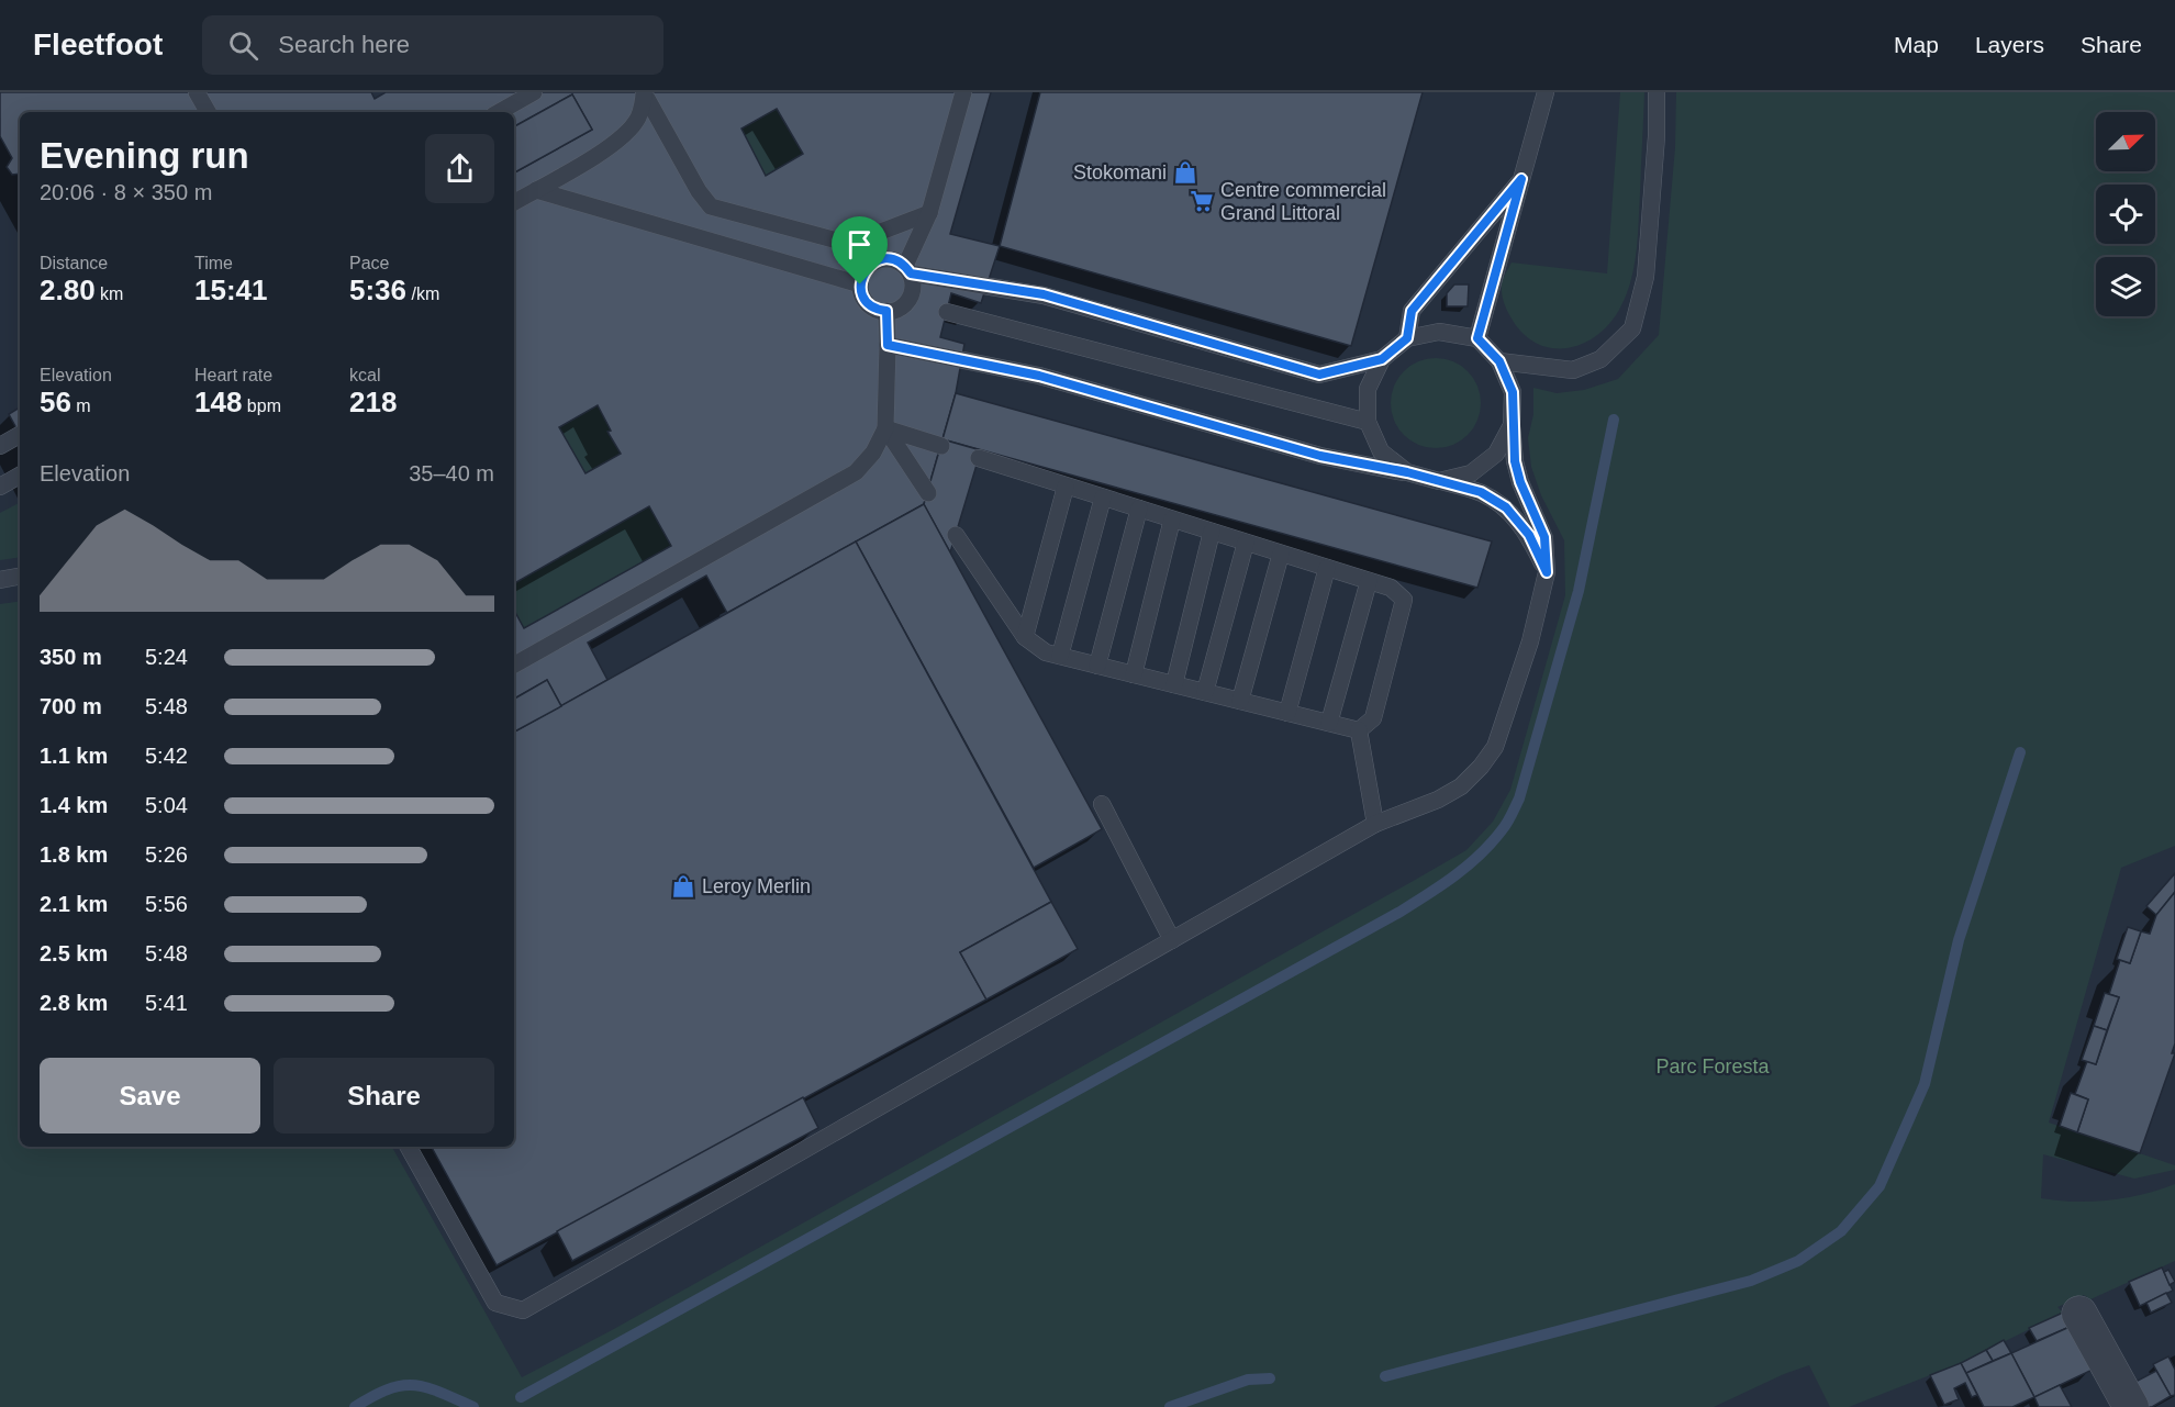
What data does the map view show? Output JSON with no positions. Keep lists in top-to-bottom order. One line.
{"parks":["Parc Foresta"],"places":{"shop":["Stokomani","Leroy Merlin"],"supermarket":["Centre commercial Grand Littoral"]},"north":"top right","page":{"header":"Fleetfoot","search":"Search here","nav":["Map","Layers","Share"],"heading":["Evening run","20:06 · 8 × 350 m"],"stats":[["Distance","2.80 km"],["Time","15:41"],["Pace","5:36 /km"],["Elevation","56 m"],["Heart rate","148 bpm"],["kcal","218"]],"chart":["Elevation","35–40 m"],"list":[{"name":"350 m","note":"5:24"},{"name":"700 m","note":"5:48"},{"name":"1.1 km","note":"5:42"},{"name":"1.4 km","note":"5:04"},{"name":"1.8 km","note":"5:26"},{"name":"2.1 km","note":"5:56"},{"name":"2.5 km","note":"5:48"},{"name":"2.8 km","note":"5:41"}],"buttons":["Save","Share"]}}
